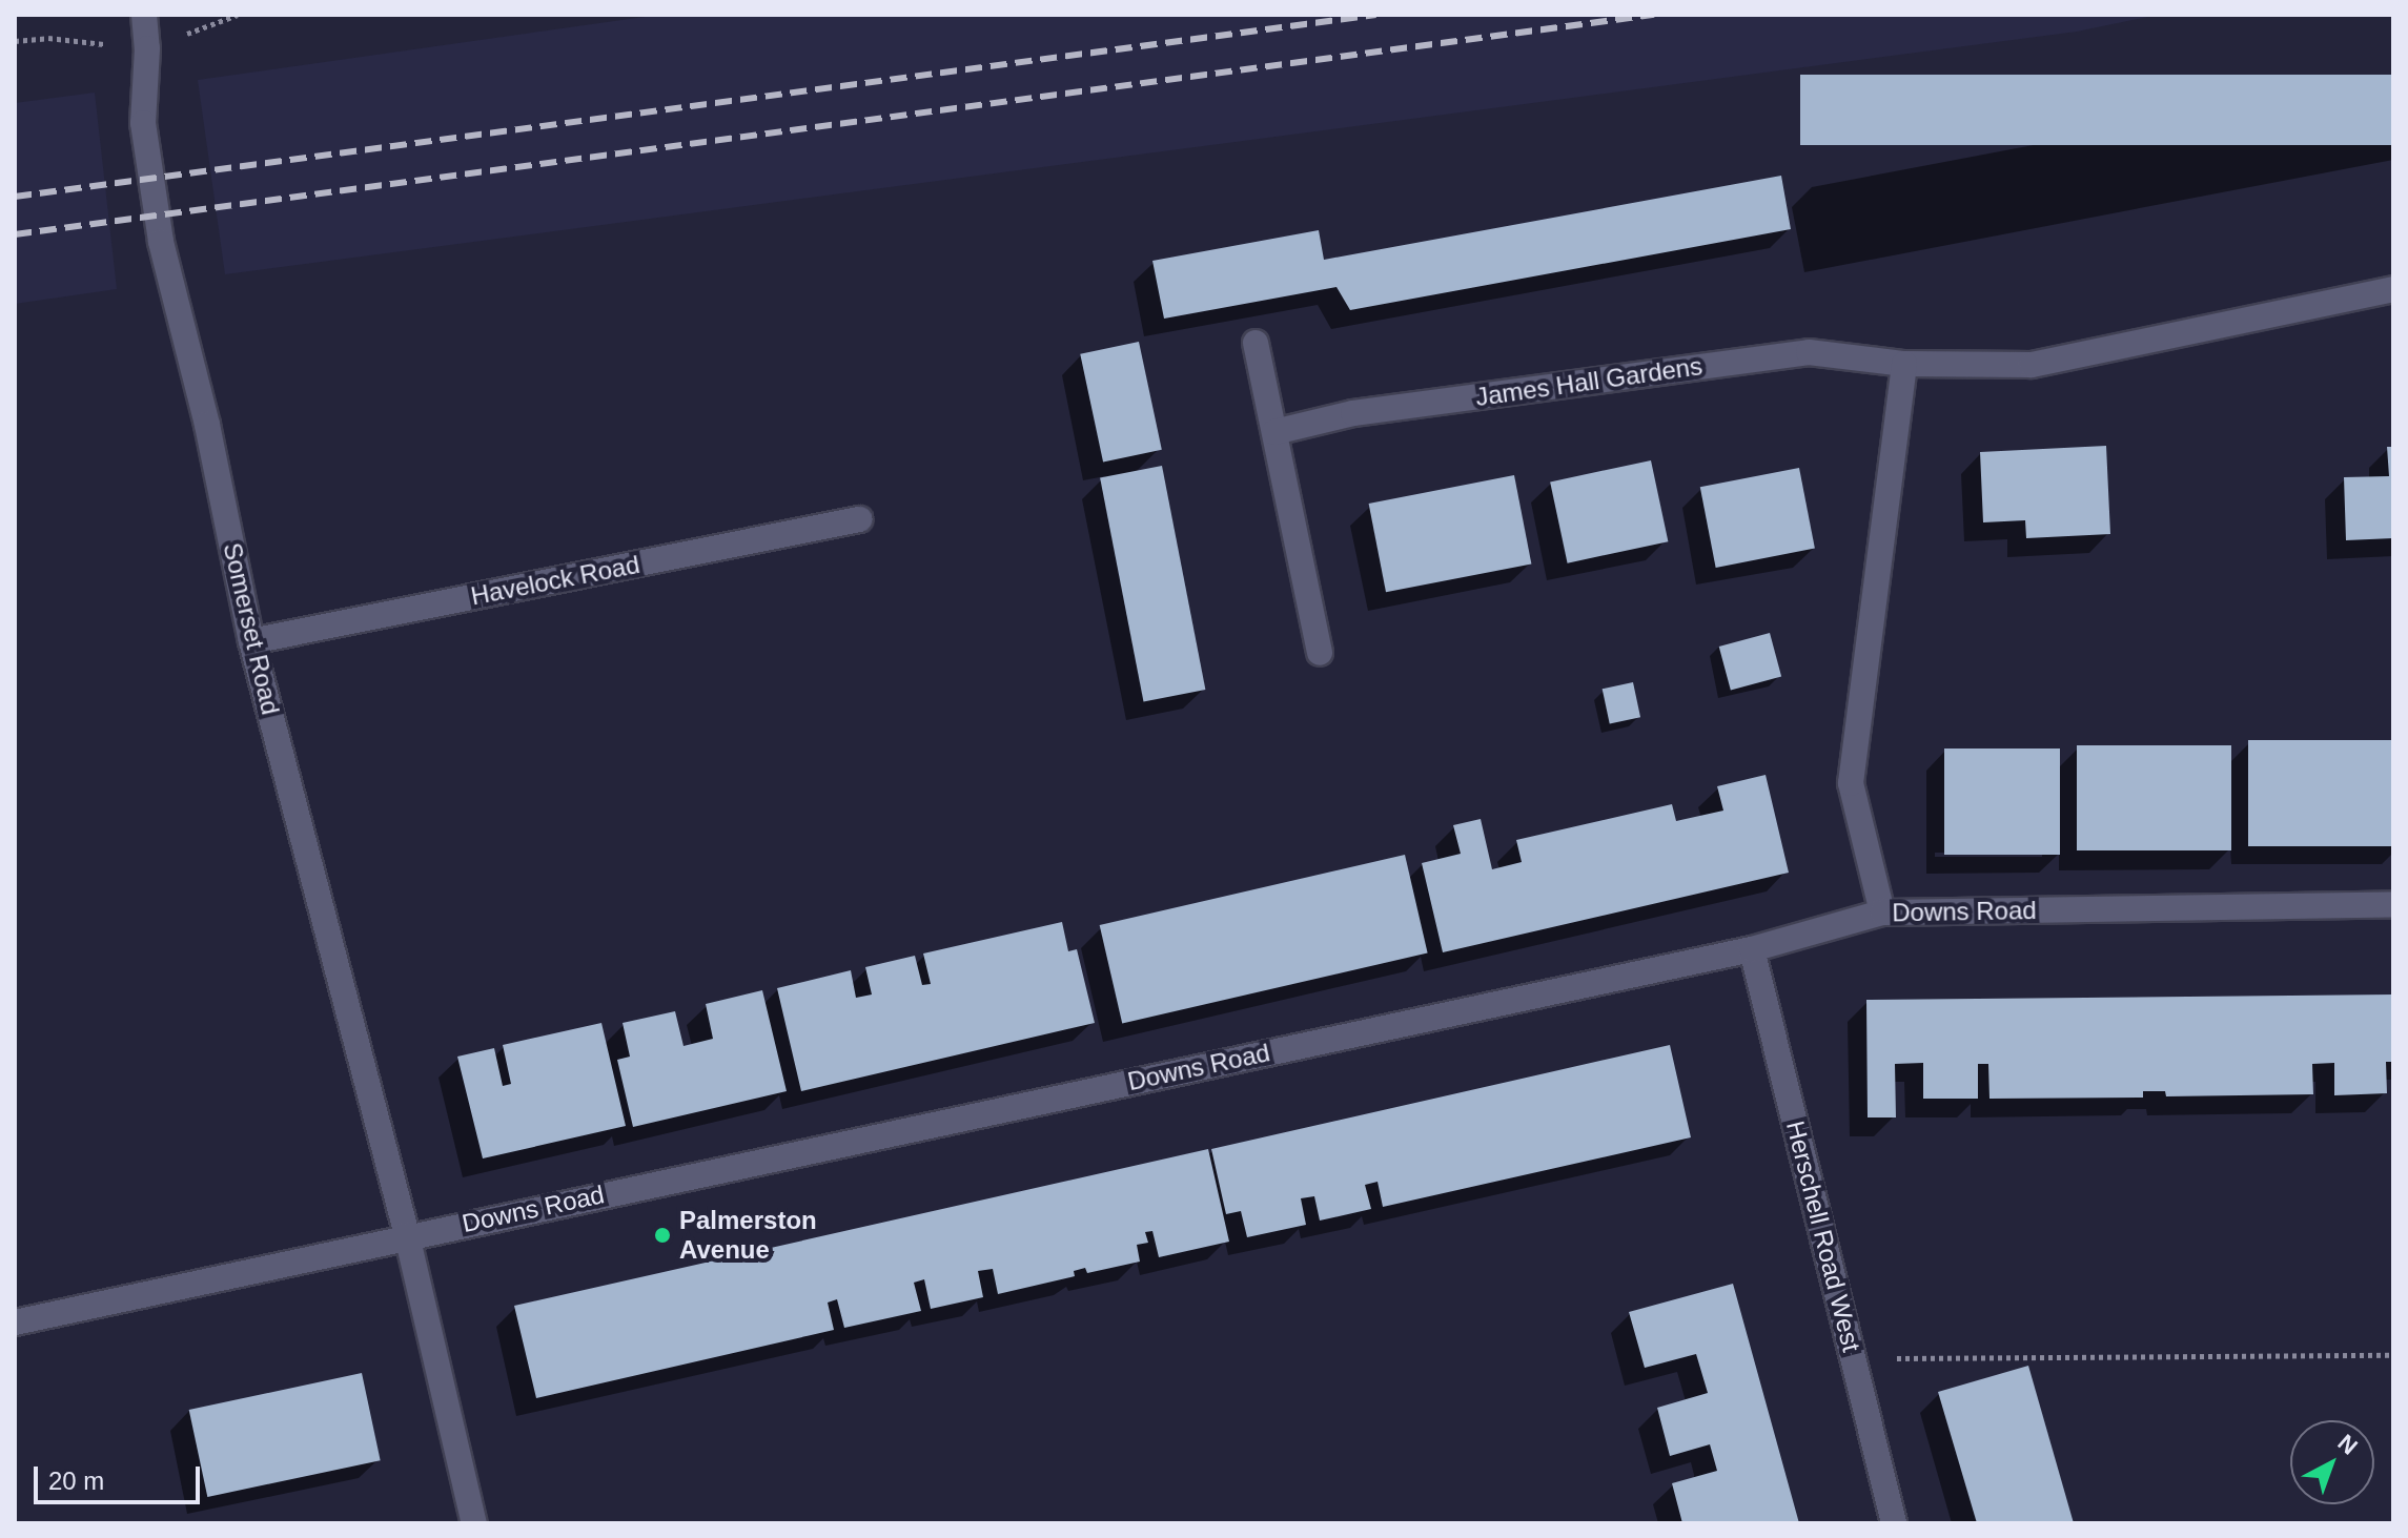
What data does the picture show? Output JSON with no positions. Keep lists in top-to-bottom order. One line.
{"streets":{"street":["James Hall Gardens","Havelock Road","Somerset Road","Downs Road","Herschell Road West"]},"crossings":[["Havelock Road","Somerset Road"],["Somerset Road","Downs Road"],["Downs Road","Herschell Road West"]],"places":["Palmerston Avenue"],"scale_bar":"20 m","north":"top right"}
